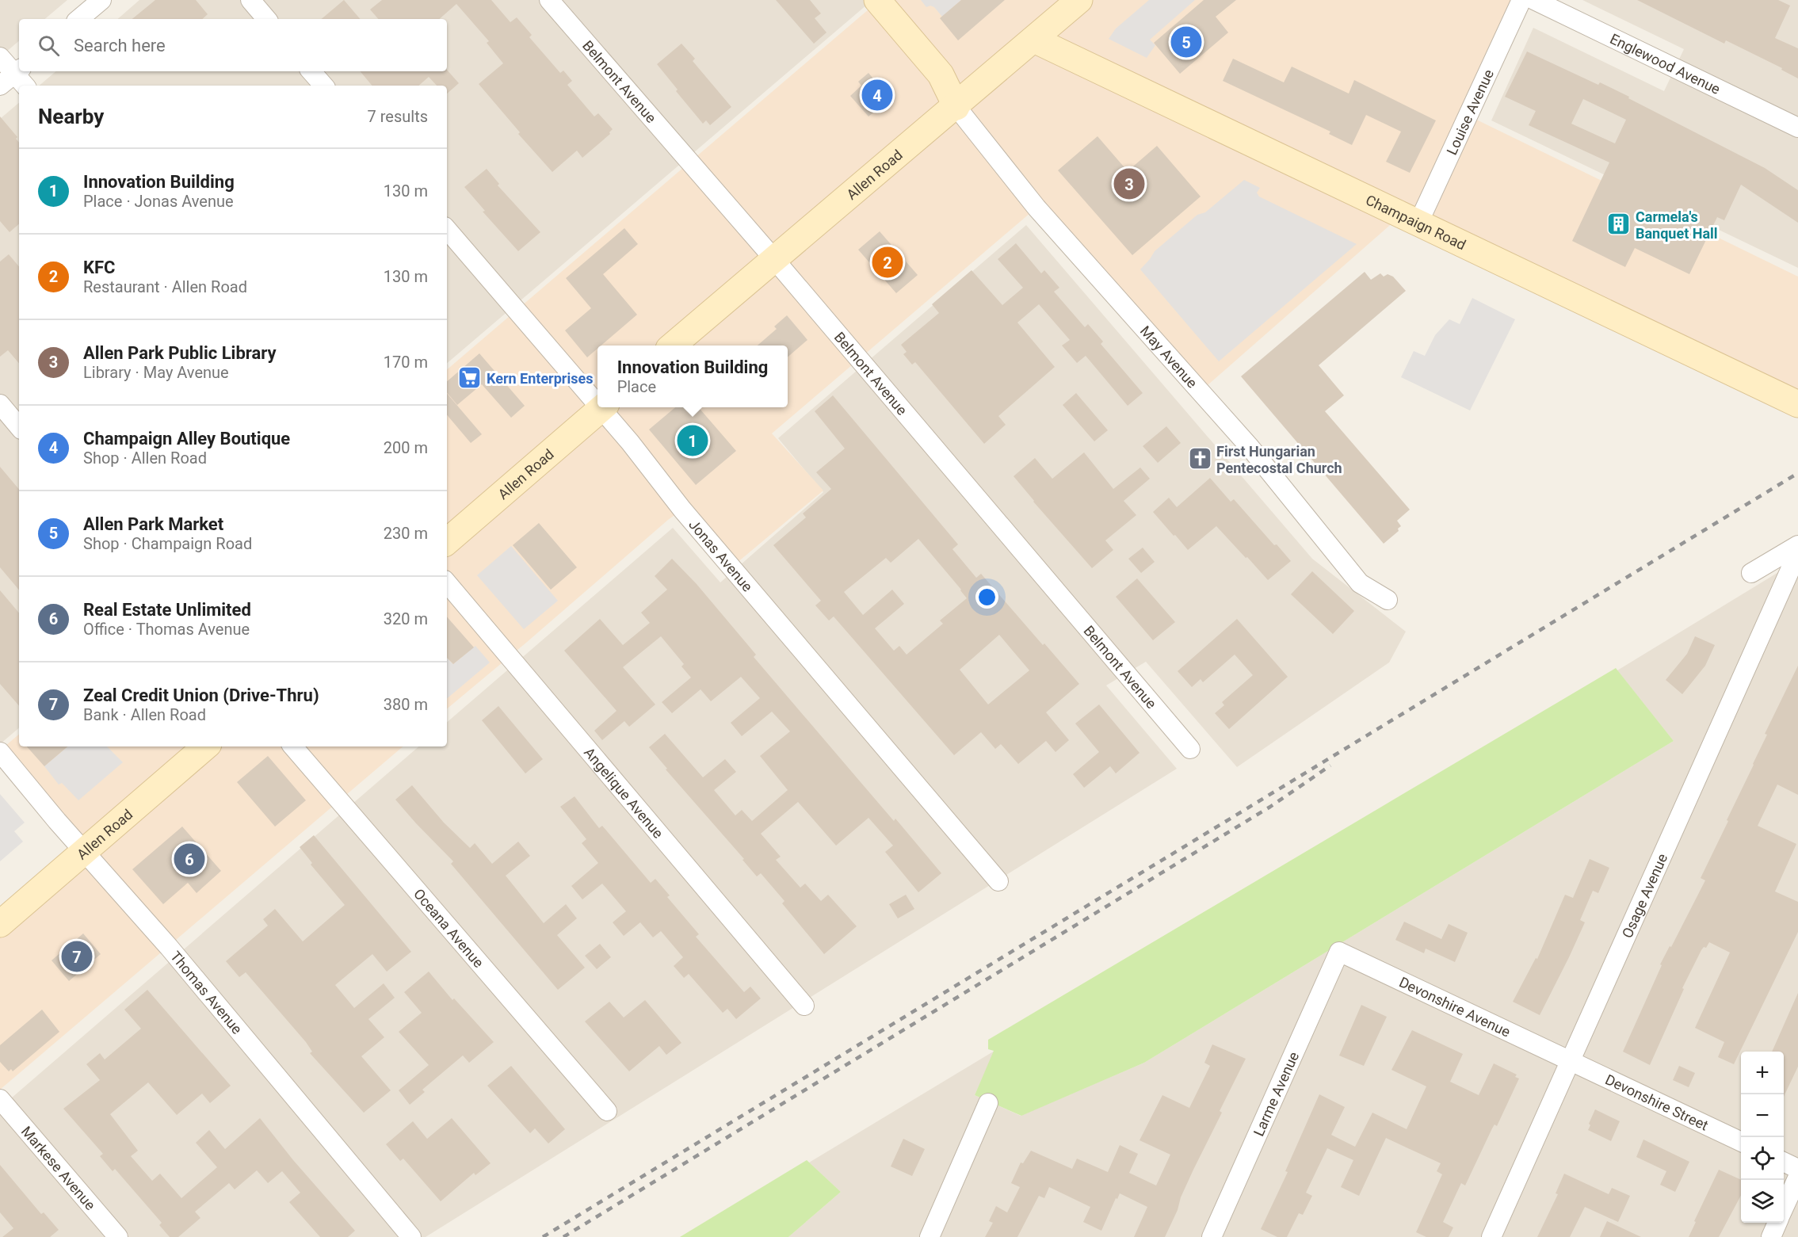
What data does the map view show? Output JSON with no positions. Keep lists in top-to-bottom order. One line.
{"streets":{"main road":["Allen Road","Champaign Road"],"street":["Englewood Avenue","Belmont Avenue","Louise Avenue","May Avenue","Jonas Avenue","Angelique Avenue","Osage Avenue","Oceana Avenue","Thomas Avenue","Devonshire Avenue","Larme Avenue","Devonshire Street","Markese Avenue"]},"crossings":[["Belmont Avenue","Allen Road"],["Louise Avenue","Champaign Road"],["Allen Road","Champaign Road"],["Allen Road","May Avenue"],["Allen Road","Thomas Avenue"],["Osage Avenue","Devonshire Avenue"],["Osage Avenue","Devonshire Street"],["Devonshire Avenue","Larme Avenue"],["Devonshire Avenue","Devonshire Street"]],"places":{"building":["Carmela's Banquet Hall"],"supermarket":["Kern Enterprises"],"church":["First Hungarian Pentecostal Church"]},"page":{"search":"Search here","pins":["5","4","3","2","1","6","7"],"heading":["Nearby","7 results"],"list":[{"mark":"1","name":"Innovation Building","note":"Place · Jonas Avenue","value":"130 m"},{"mark":"2","name":"KFC","note":"Restaurant · Allen Road","value":"130 m"},{"mark":"3","name":"Allen Park Public Library","note":"Library · May Avenue","value":"170 m"},{"mark":"4","name":"Champaign Alley Boutique","note":"Shop · Allen Road","value":"200 m"},{"mark":"5","name":"Allen Park Market","note":"Shop · Champaign Road","value":"230 m"},{"mark":"6","name":"Real Estate Unlimited","note":"Office · Thomas Avenue","value":"320 m"},{"mark":"7","name":"Zeal Credit Union (Drive-Thru)","note":"Bank · Allen Road","value":"380 m"}],"popup":["Innovation Building","Place"],"map_buttons":["+","−"]}}
